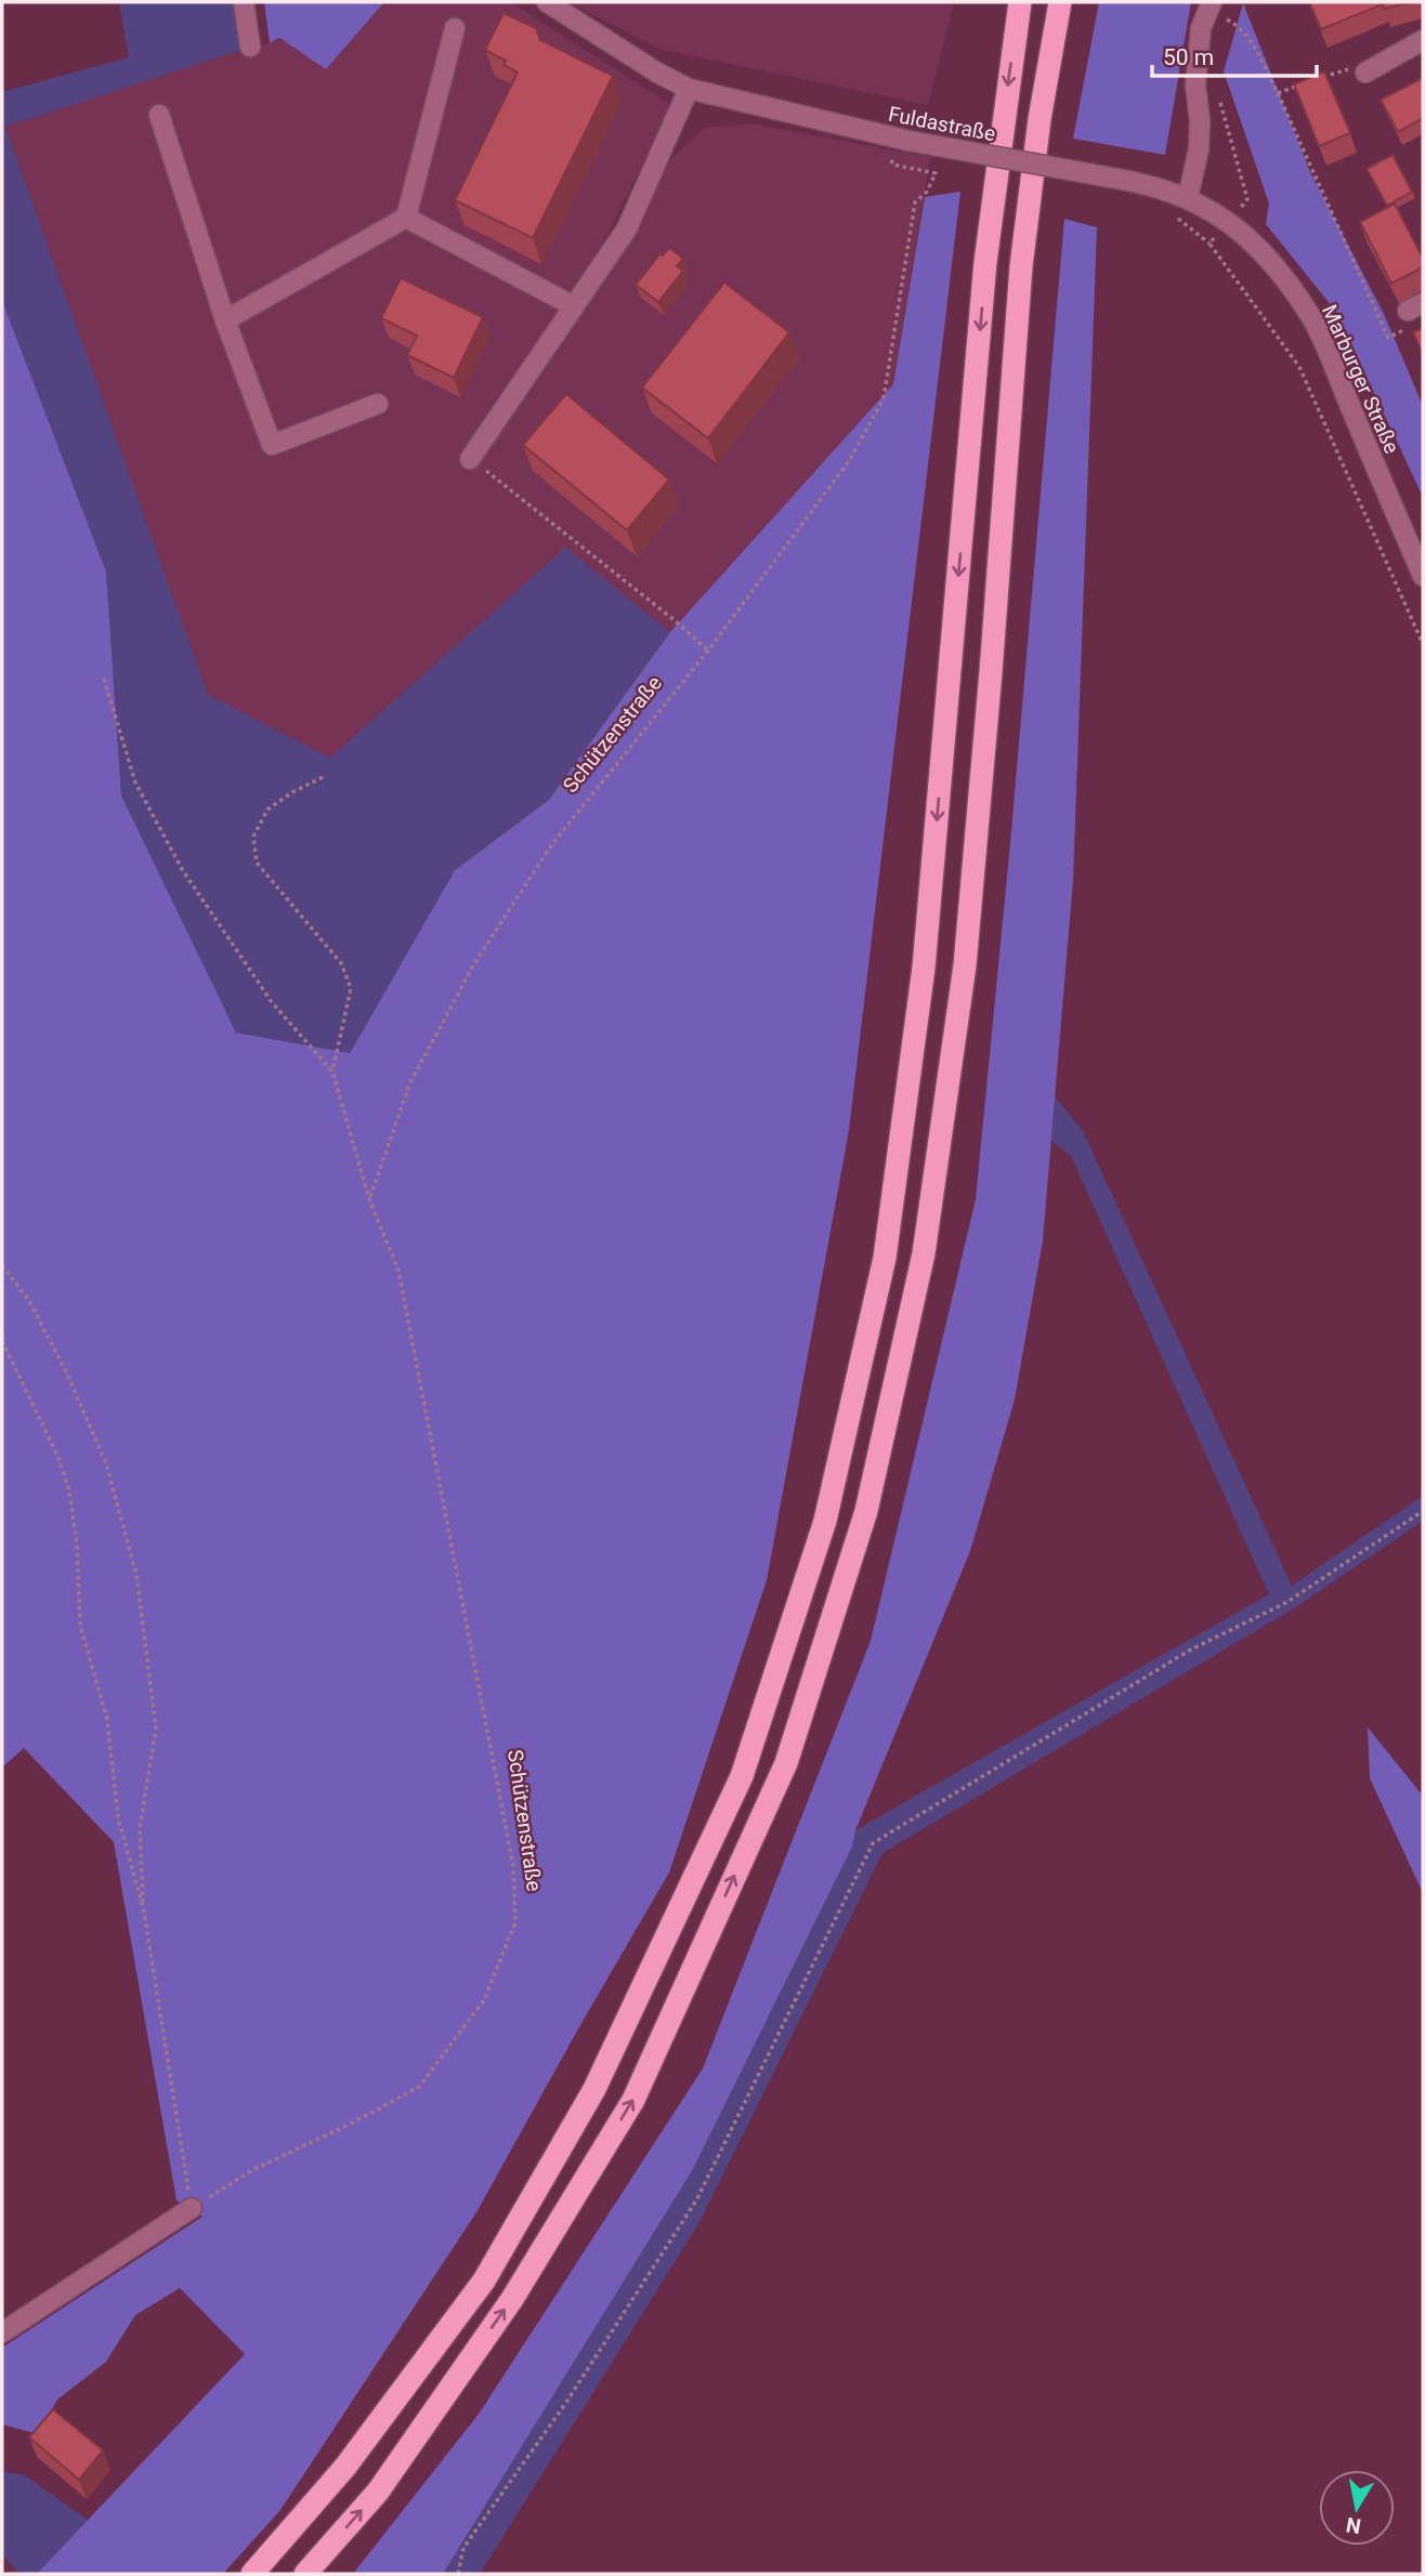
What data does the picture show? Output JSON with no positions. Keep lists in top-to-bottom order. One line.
{"streets":{"street":["Fuldastraße","Marburger Straße"],"path":["Schützenstraße"]},"crossings":[["Fuldastraße","Marburger Straße"]],"scale_bar":"50 m","north":"bottom"}
